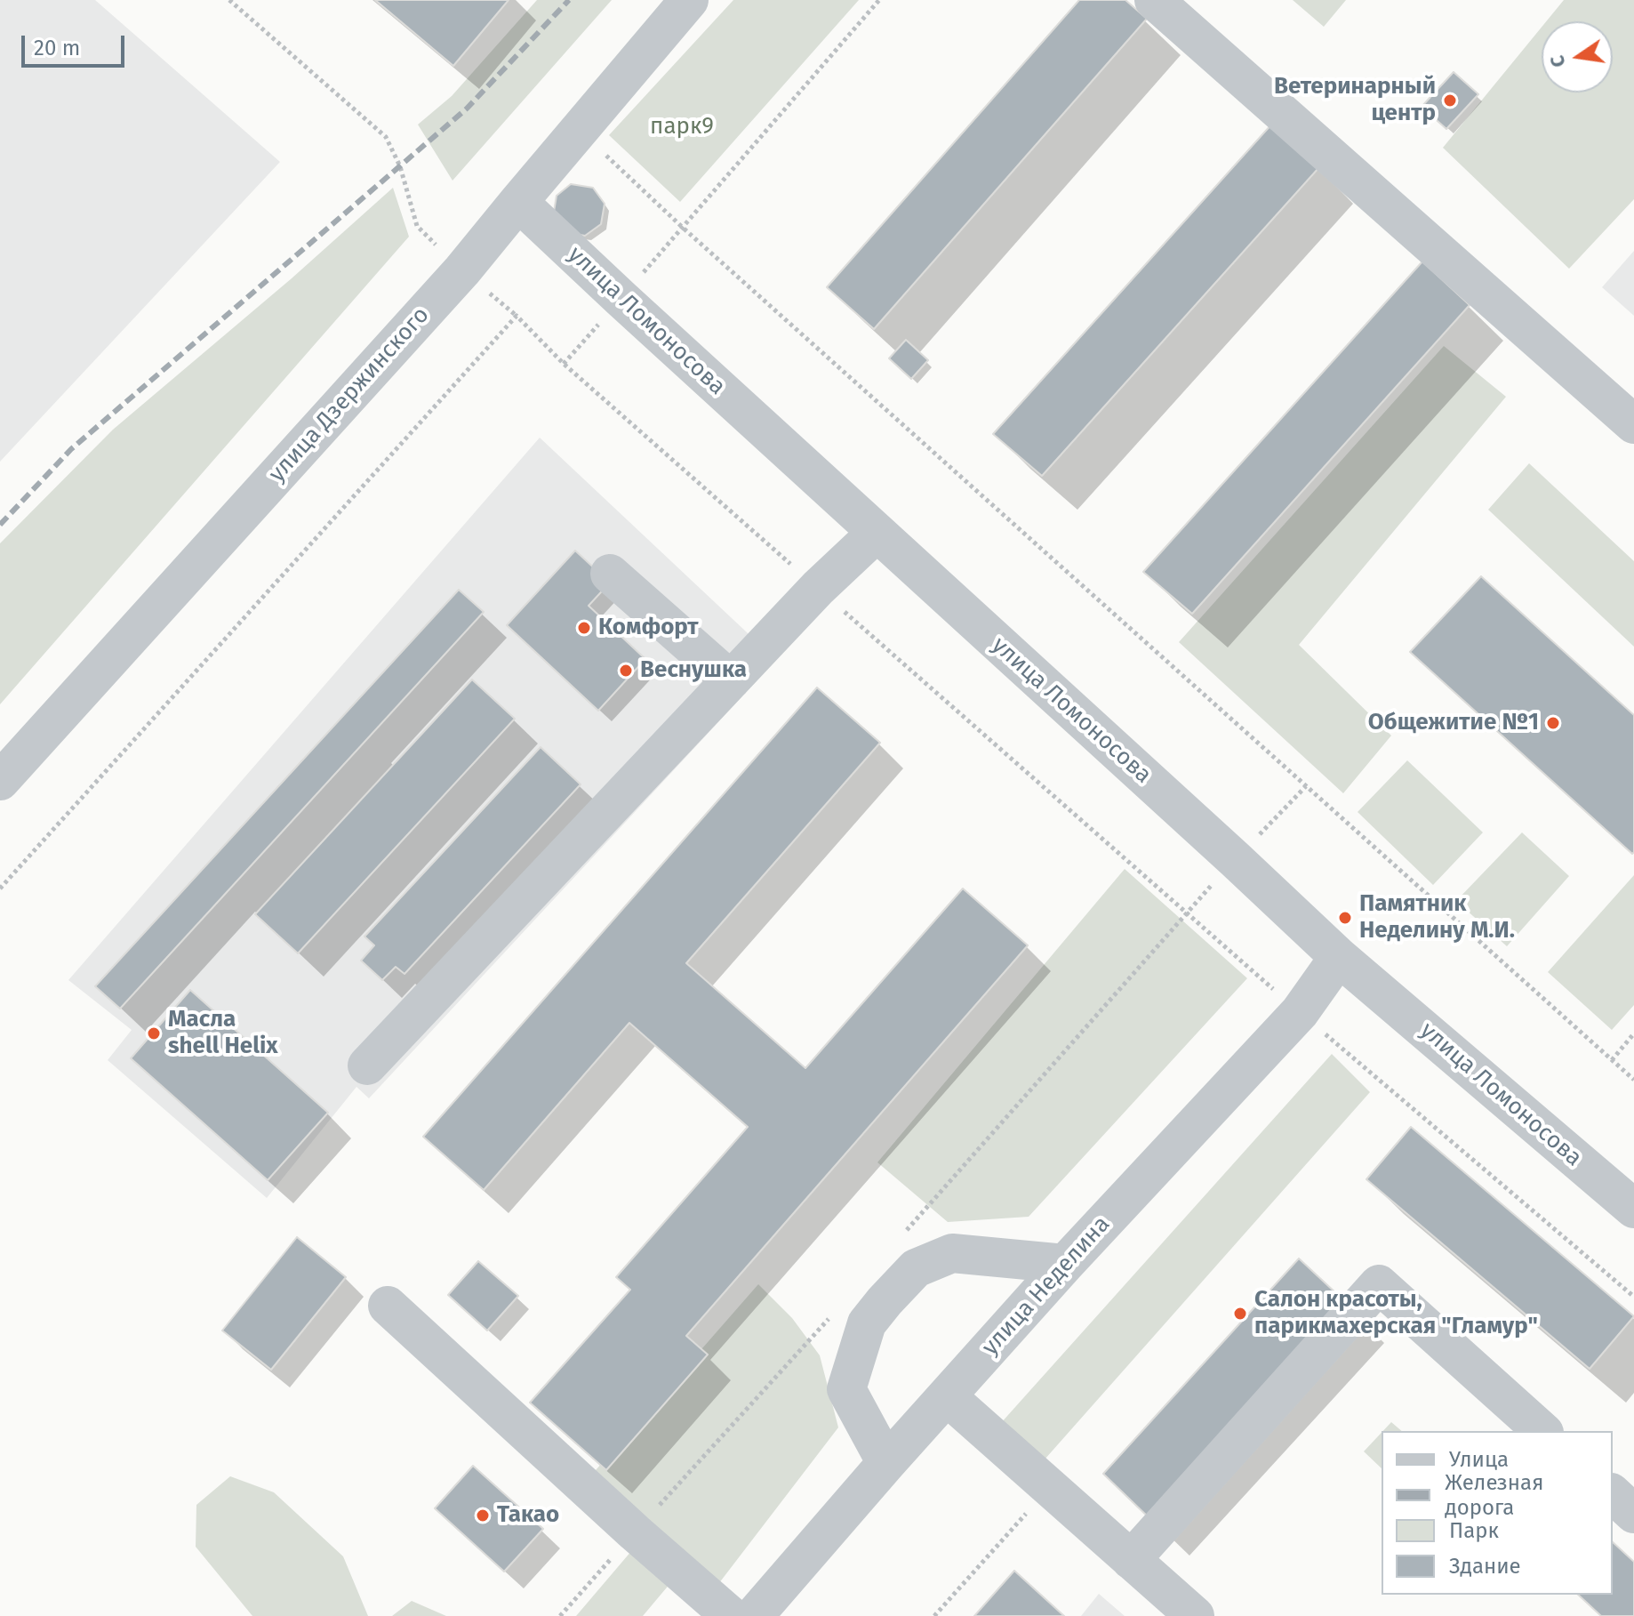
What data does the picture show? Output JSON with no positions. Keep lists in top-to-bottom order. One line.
{"streets":{"street":["улица Ломоносова","улица Дзержинского","улица Неделина"]},"crossings":[["улица Ломоносова","улица Дзержинского"],["улица Ломоносова","улица Неделина"]],"parks":["парк9"],"places":["Ветеринарный центр","Комфорт","Веснушка","Общежитие №1","Памятник Неделину М.И.","Масла shell Helix","Салон красоты, парикмахерская \"Гламур\"","Такао"],"legend":["Улица","Железная дорога","Парк","Здание"],"scale_bar":"20 m","north":"left"}
